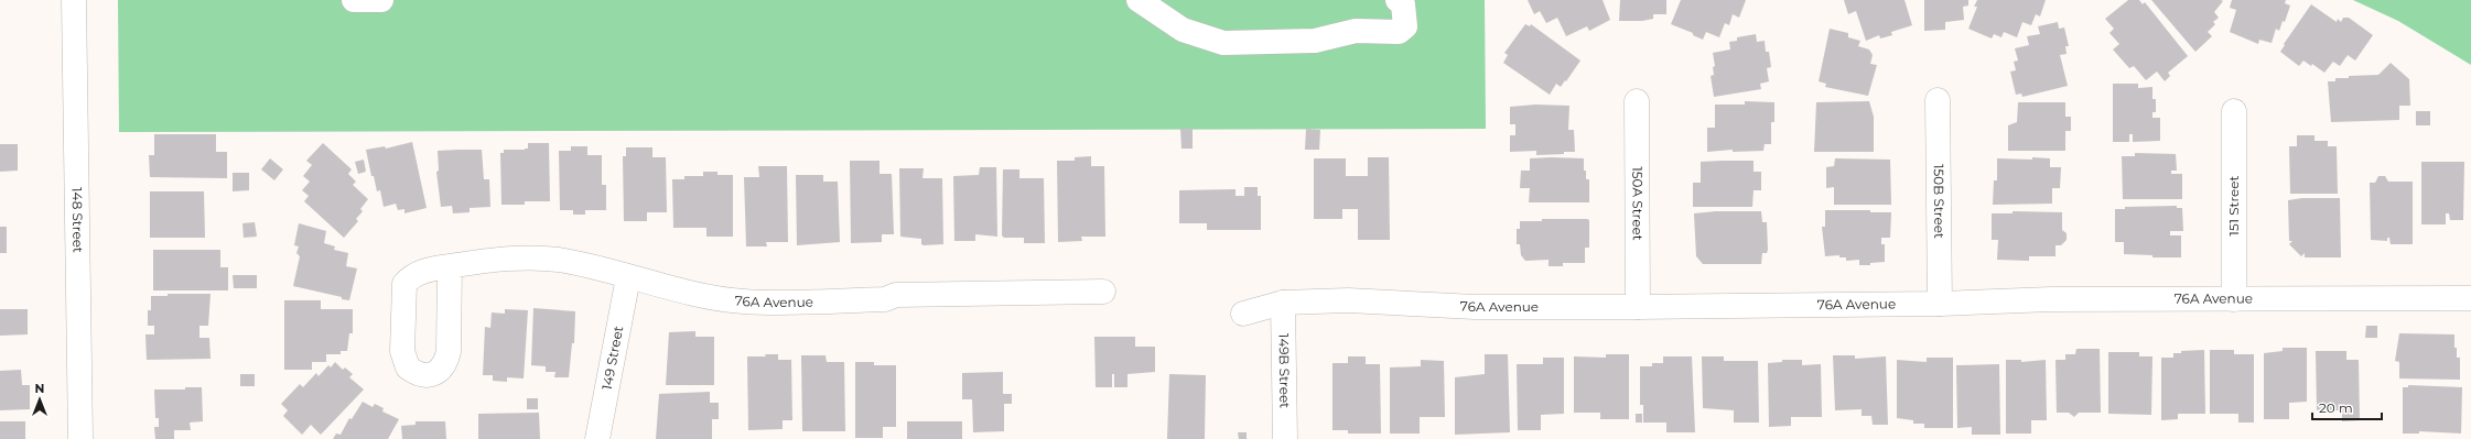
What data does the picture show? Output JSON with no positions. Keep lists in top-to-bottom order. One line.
{"streets":{"street":["150B Street","150A Street","151 Street","148 Street","76A Avenue","149 Street","149B Street"]},"crossings":[["150B Street","76A Avenue"],["150A Street","76A Avenue"],["151 Street","76A Avenue"],["76A Avenue","149 Street"],["76A Avenue","149B Street"]],"scale_bar":"20 m","north":"top"}
